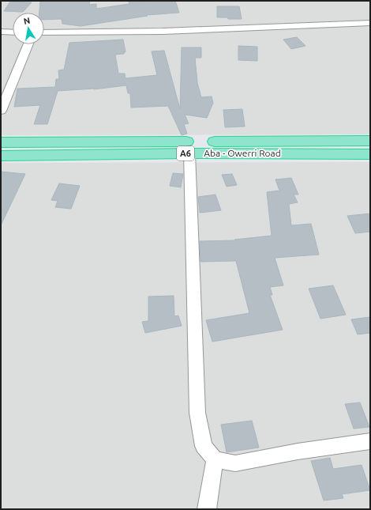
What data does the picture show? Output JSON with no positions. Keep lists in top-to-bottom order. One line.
{"streets":{"highway":["A6","Aba - Owerri Road"]},"north":"top"}
